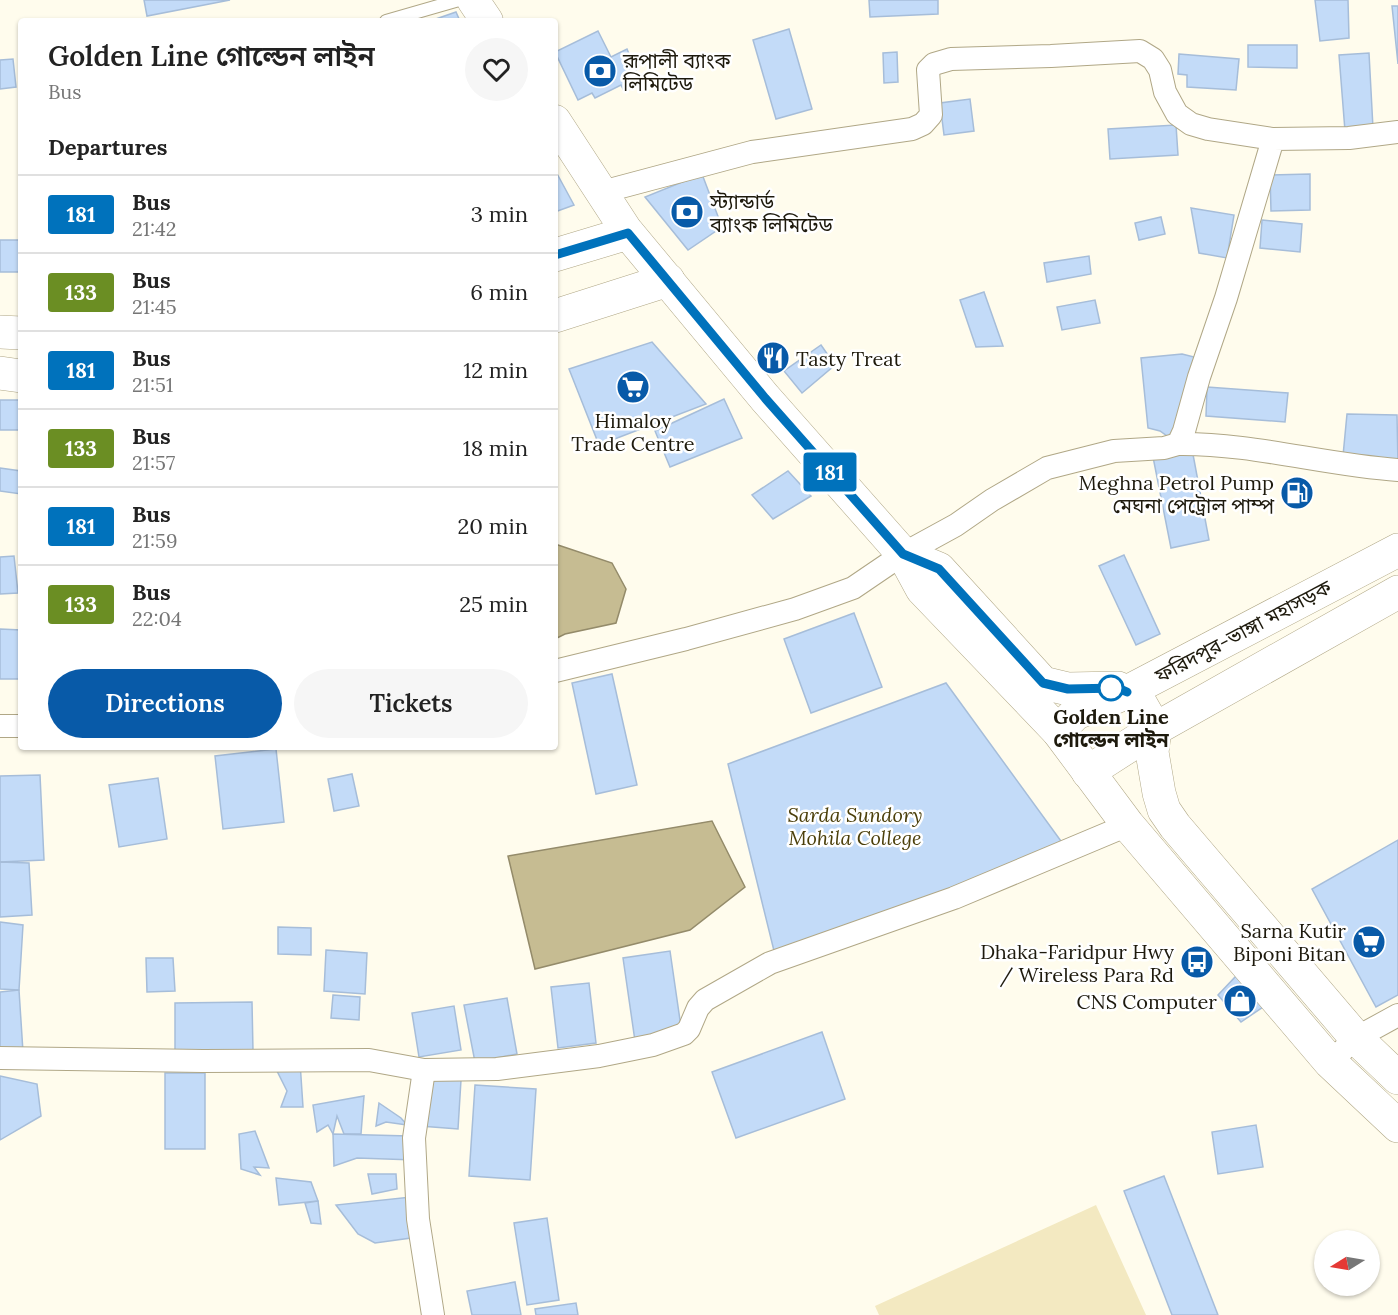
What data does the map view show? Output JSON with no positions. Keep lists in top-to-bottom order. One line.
{"streets":{"highway":["ফরিদপুর-ভাঙ্গা মহাসড়ক"]},"parks":["Sarda Sundory Mohila College"],"places":{"bank":["রূপালী ব্যাংক লিমিটেড","স্ট্যান্ডার্ড ব্যাংক লিমিটেড"],"restaurant":["Tasty Treat"],"supermarket":["Himaloy Trade Centre","Sarna Kutir Biponi Bitan"],"fuel station":["Meghna Petrol Pump মেঘনা পেট্রোল পাম্প"],"other":["Golden Line গোল্ডেন লাইন"],"bus stop":["Dhaka-Faridpur Hwy / Wireless Para Rd"],"shop":["CNS Computer"]},"lines":["bus line 181"],"north":"left","page":{"on_map":"181","heading":[["Golden Line গোল্ডেন লাইন","Bus"],"Departures"],"list":[{"mark":"181","name":"Bus","note":"21:42","value":"3 min"},{"mark":"133","name":"Bus","note":"21:45","value":"6 min"},{"mark":"181","name":"Bus","note":"21:51","value":"12 min"},{"mark":"133","name":"Bus","note":"21:57","value":"18 min"},{"mark":"181","name":"Bus","note":"21:59","value":"20 min"},{"mark":"133","name":"Bus","note":"22:04","value":"25 min"}],"buttons":["Directions","Tickets"]}}
